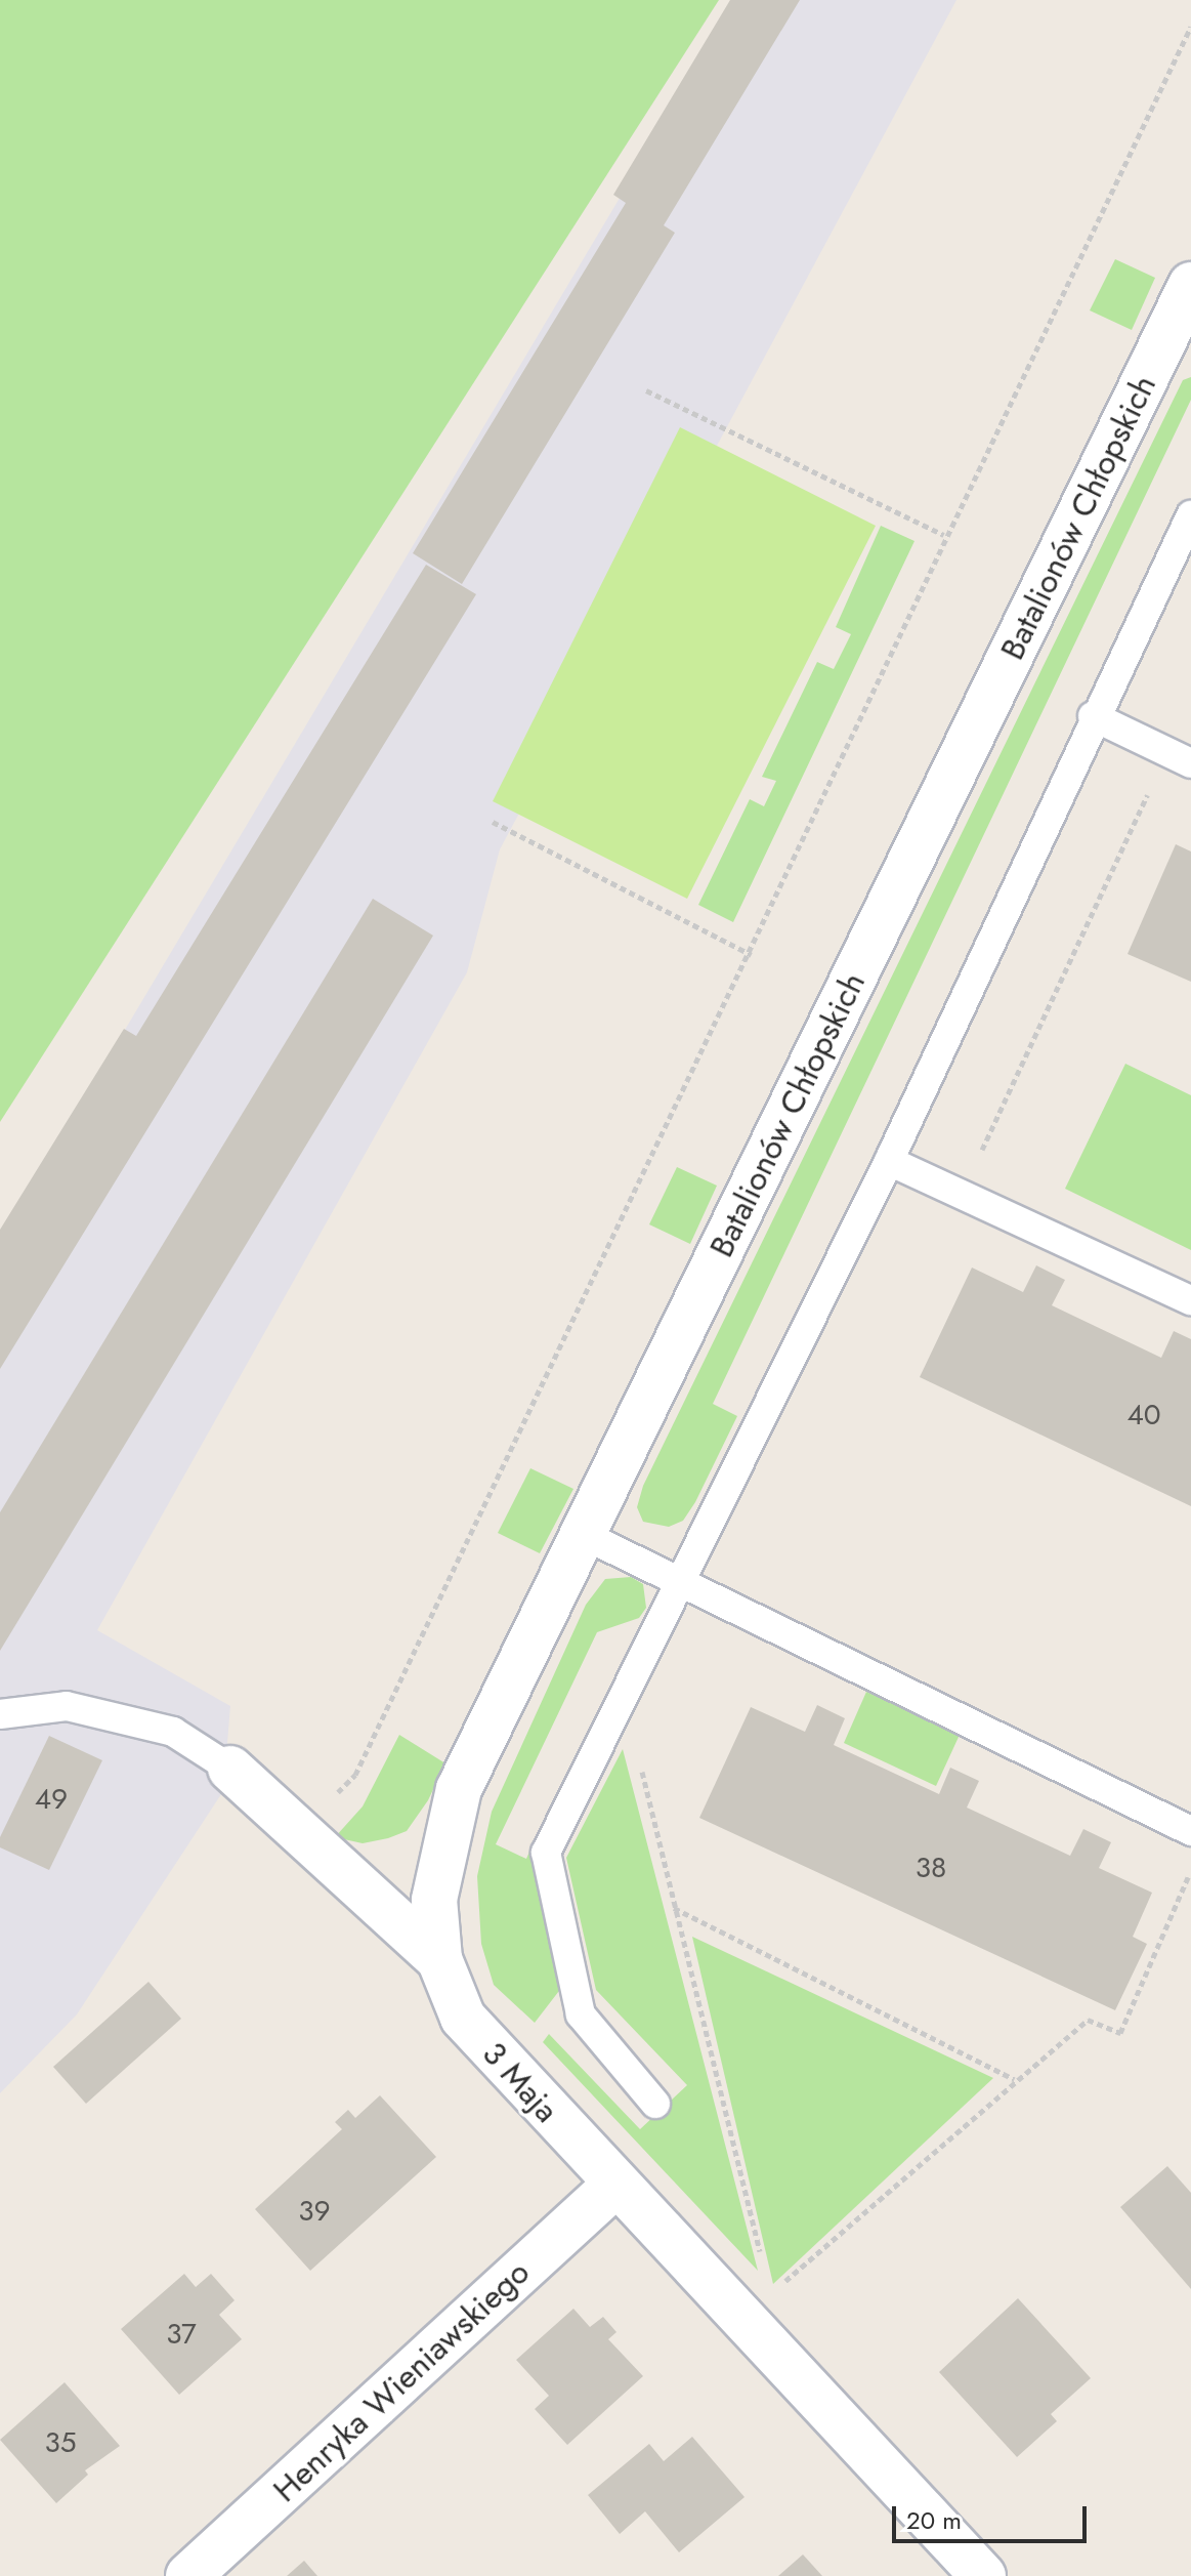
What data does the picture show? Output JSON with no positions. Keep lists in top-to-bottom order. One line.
{"streets":{"street":["Batalionów Chłopskich","3 Maja","Henryka Wieniawskiego"]},"crossings":[["Batalionów Chłopskich","3 Maja"],["3 Maja","Henryka Wieniawskiego"]],"house_numbers":["40","49","38","39","37","35"],"scale_bar":"20 m"}
